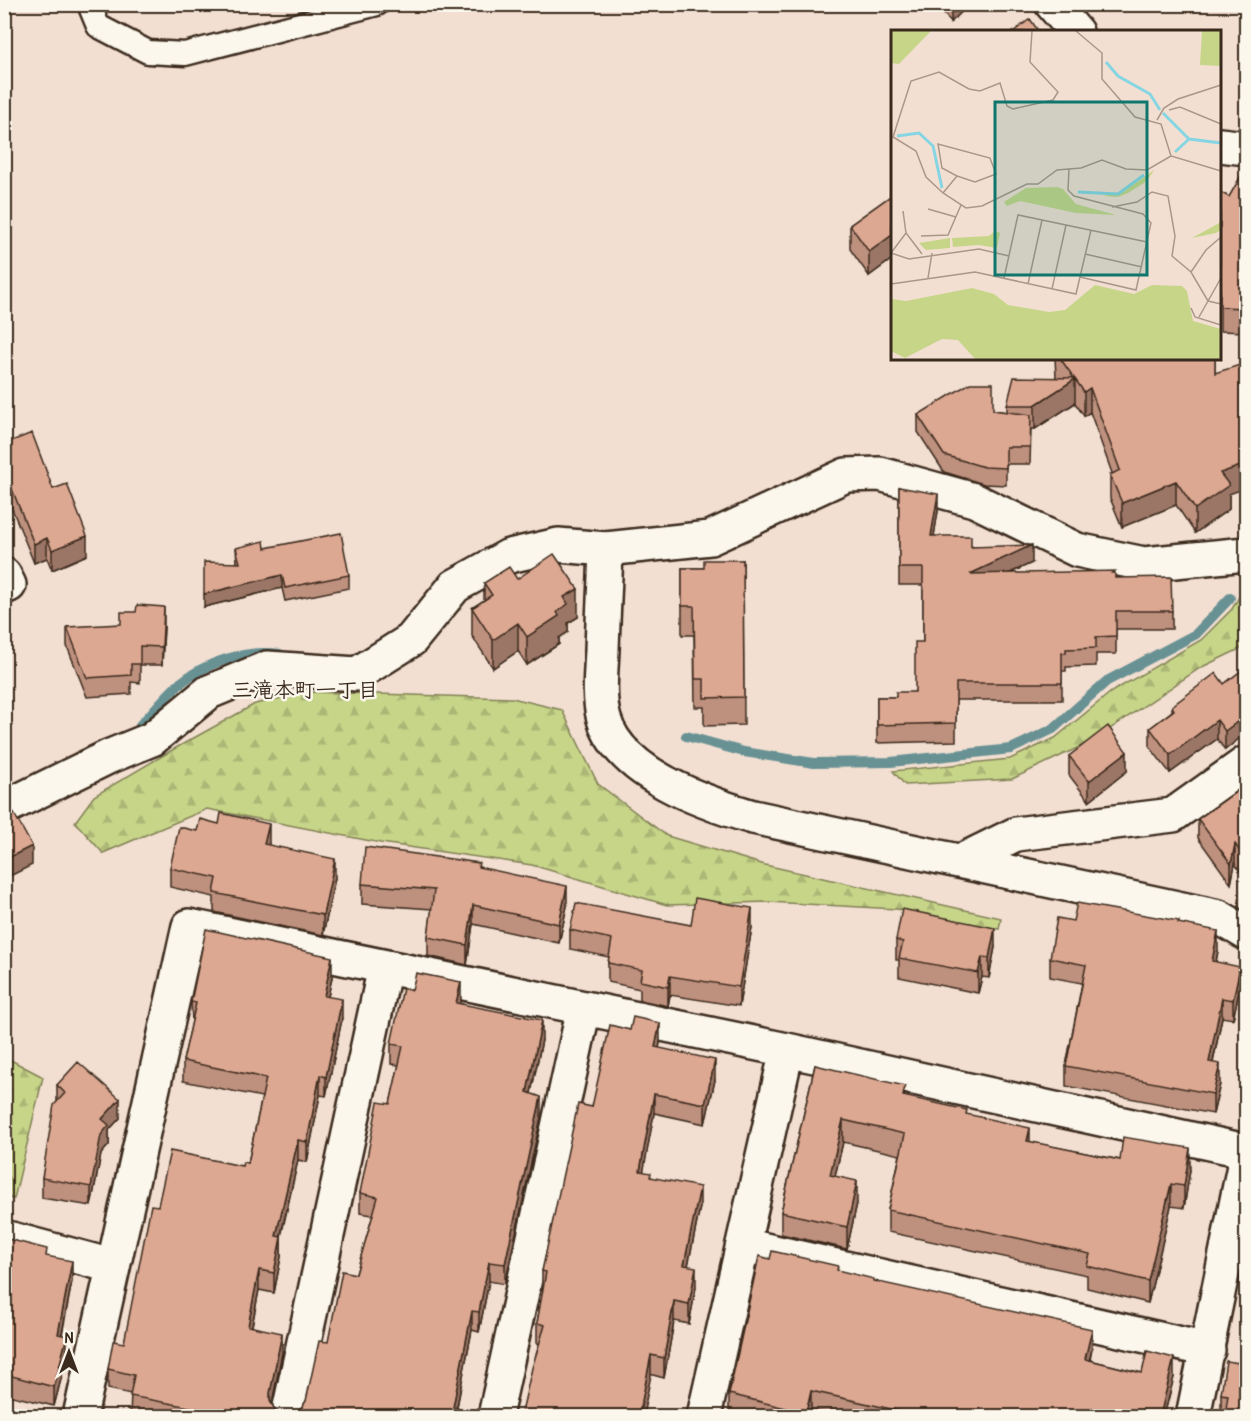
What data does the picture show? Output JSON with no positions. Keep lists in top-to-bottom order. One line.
{"districts":["三滝本町一丁目"],"north":"top"}
